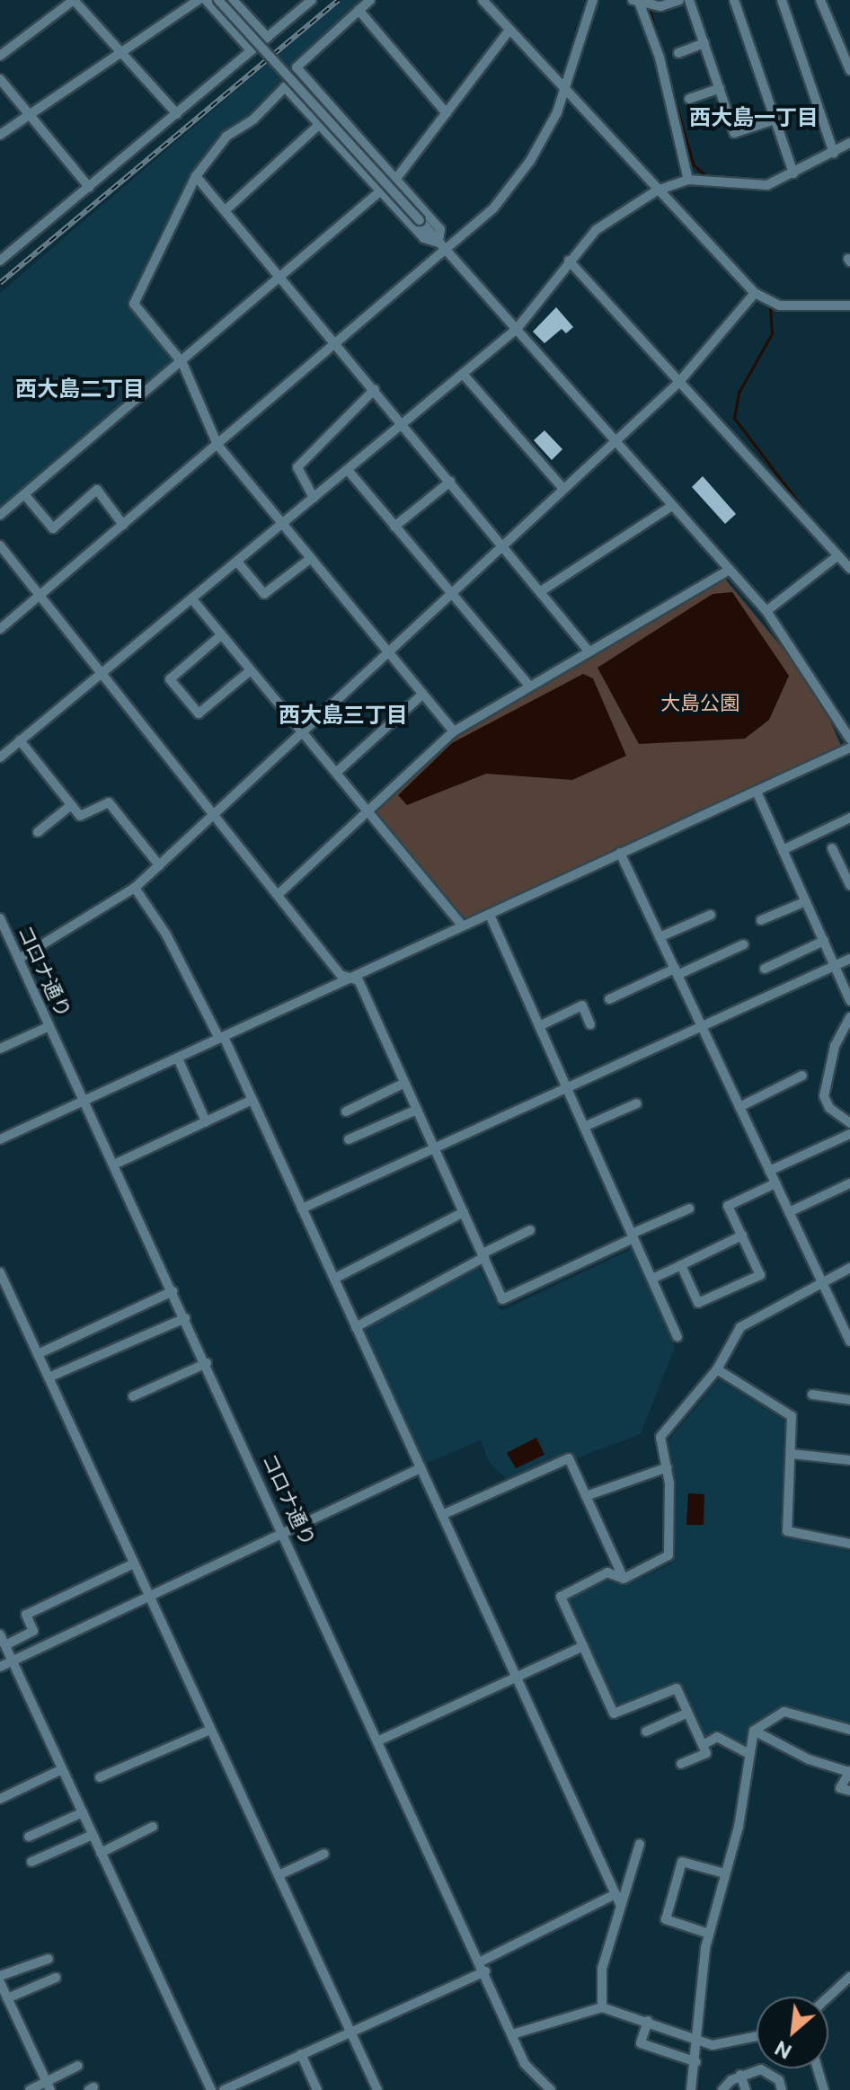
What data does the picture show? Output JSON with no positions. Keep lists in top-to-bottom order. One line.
{"streets":{"street":["コロナ通り"]},"districts":["西大島一丁目","西大島二丁目","西大島三丁目"],"parks":["大島公園"],"north":"bottom left"}
